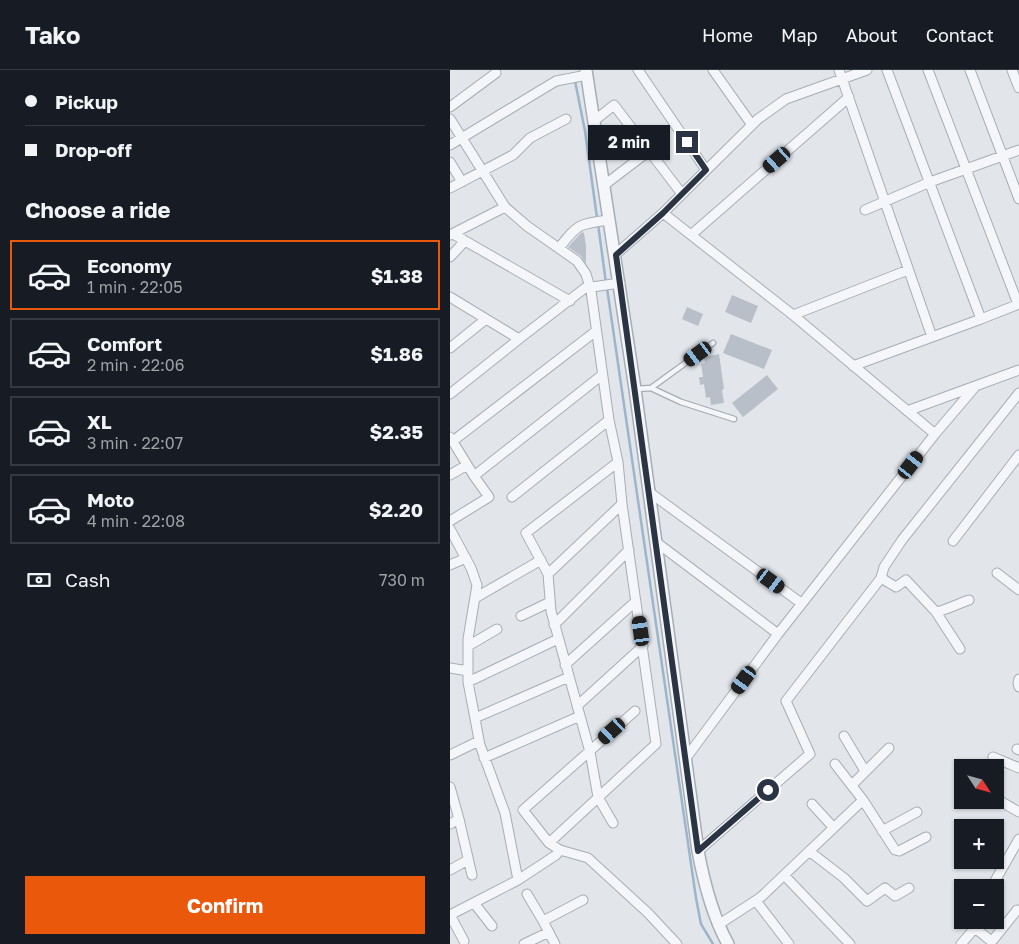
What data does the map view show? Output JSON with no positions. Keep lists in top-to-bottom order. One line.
{"north":"bottom right","page":{"header":"Tako","nav":["Home","Map","About","Contact"],"banner":["Pickup","Drop-off"],"bubble":"2 min","heading":"Choose a ride","list":[{"name":"Economy","note":"1 min · 22:05","value":"$1.38"},{"name":"Comfort","note":"2 min · 22:06","value":"$1.86"},{"name":"XL","note":"3 min · 22:07","value":"$2.35"},{"name":"Moto","note":"4 min · 22:08","value":"$2.20"}],"pay":["Cash","730 m"],"map_buttons":["+","−"],"buttons":"Confirm"}}
